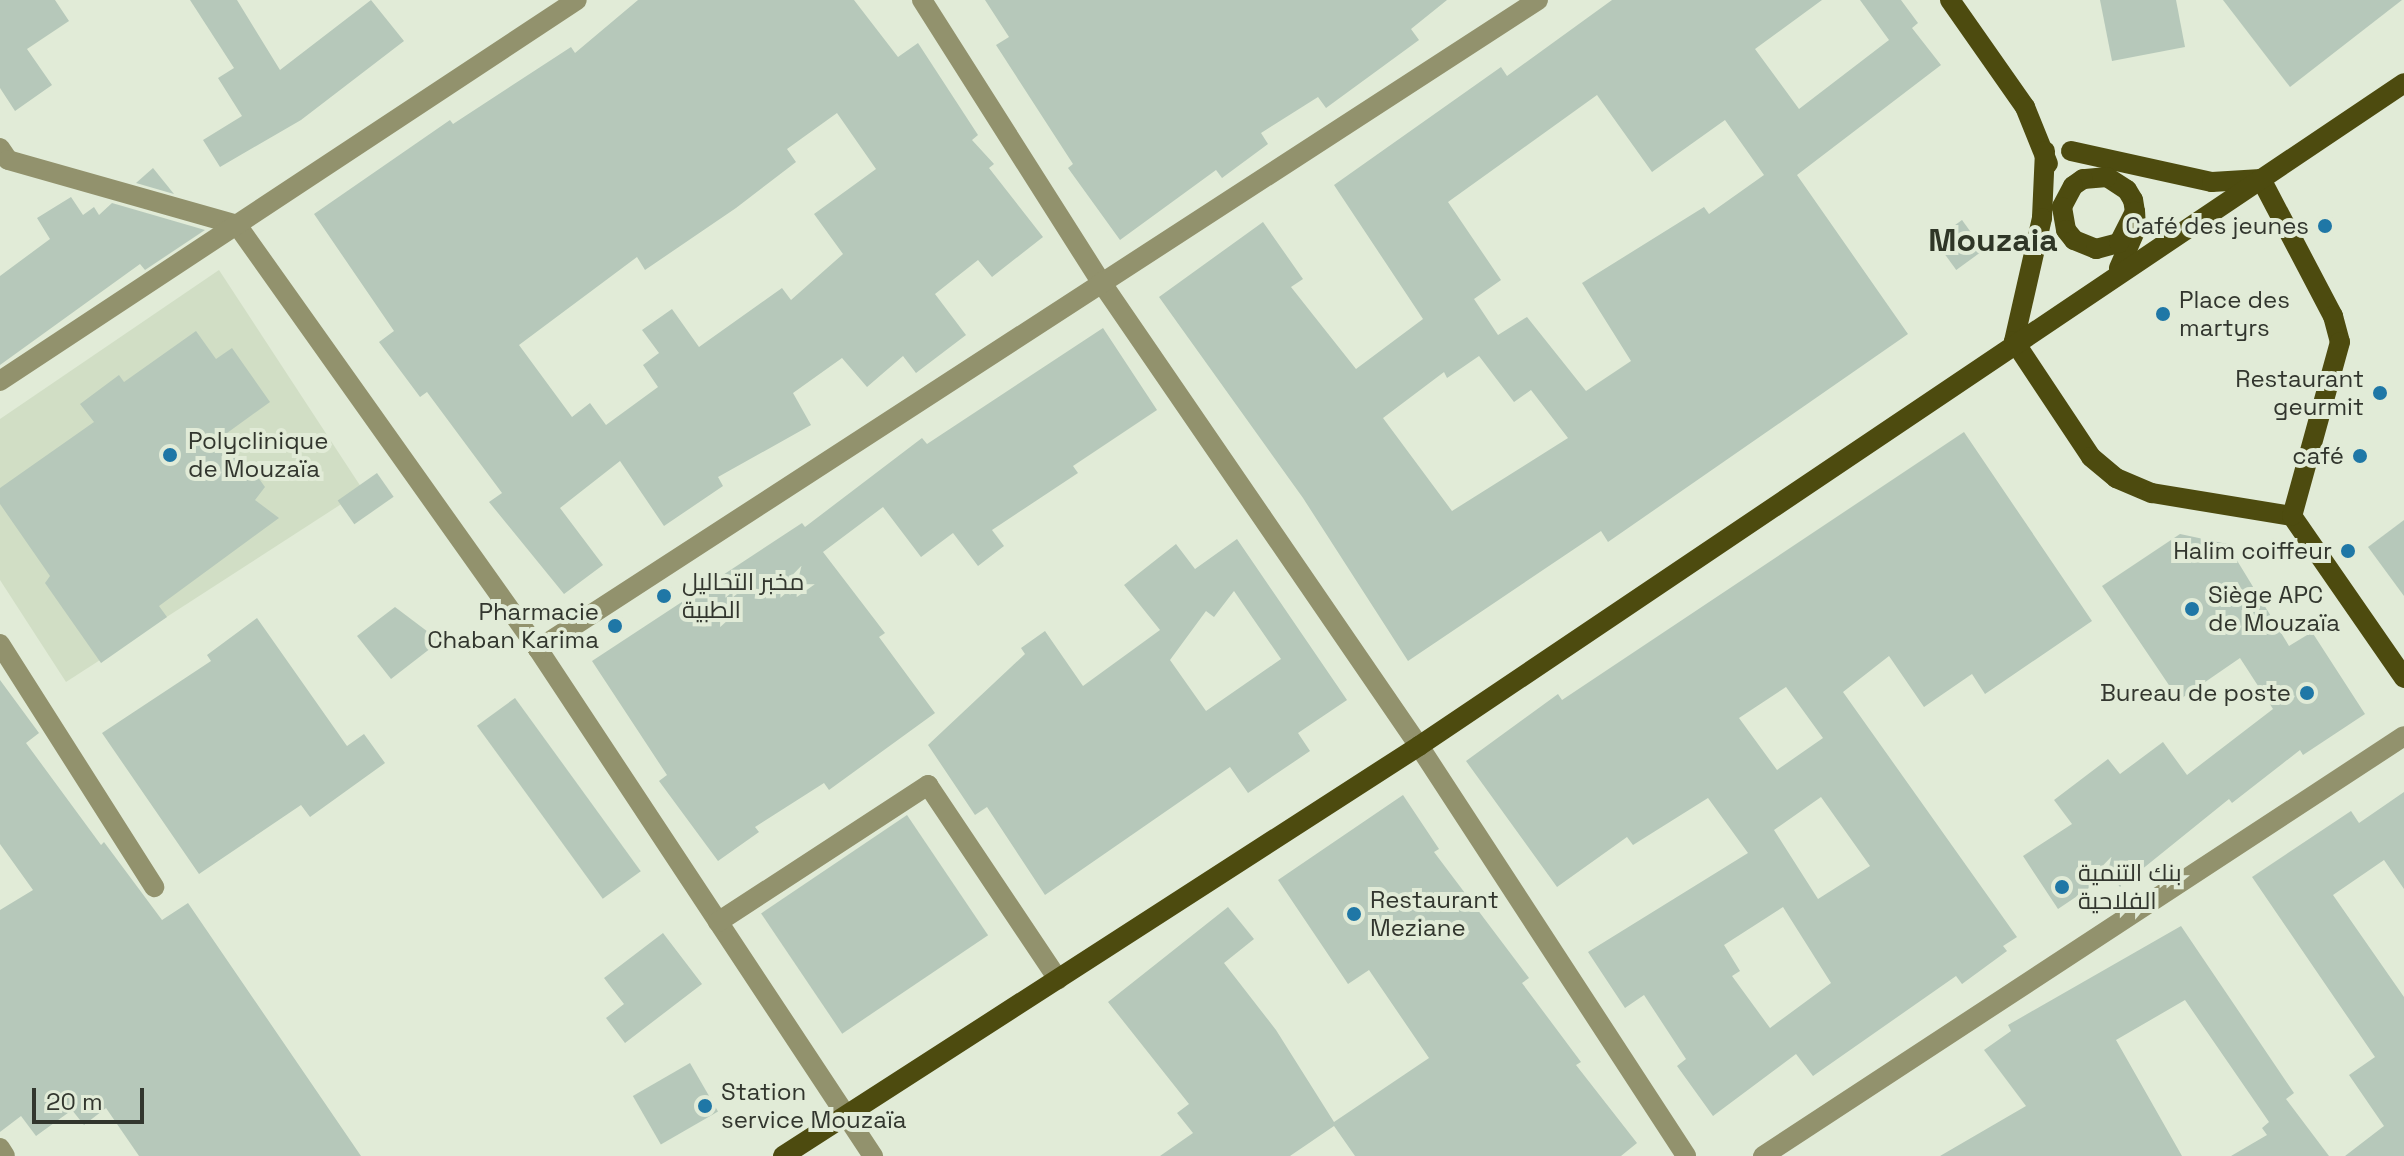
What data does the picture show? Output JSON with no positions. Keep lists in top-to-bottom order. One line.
{"districts":["Mouzaia"],"places":["Café des jeunes","Place des martyrs","Restaurant geurmit","Polyclinique de Mouzaïa","café","Halim coiffeur","مخبر التحاليل الطبية","Siège APC de Mouzaïa","Pharmacie Chaban Karima","Bureau de poste","بنك التنمية الفلاحية","Restaurant Meziane","Station service Mouzaïa"],"scale_bar":"20 m"}
